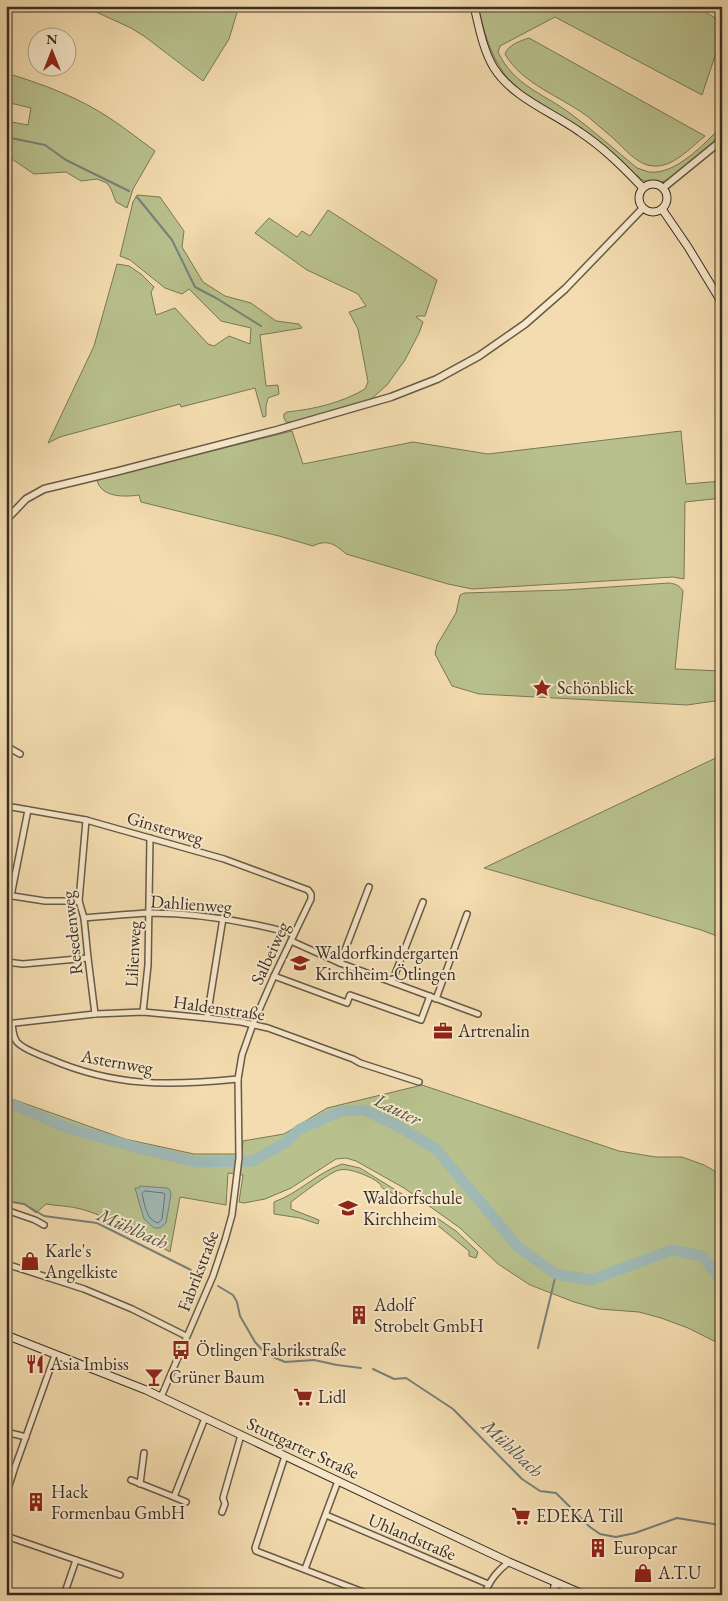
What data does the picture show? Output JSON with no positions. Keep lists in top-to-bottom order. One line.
{"streets":{"main road":["Stuttgarter Straße"],"street":["Ginsterweg","Dahlienweg","Resedenweg","Salbeiweg","Lilienweg","Haldenstraße","Asternweg","Fabrikstraße","Uhlandstraße"]},"crossings":[["Ginsterweg","Resedenweg"],["Ginsterweg","Salbeiweg"],["Ginsterweg","Lilienweg"],["Dahlienweg","Resedenweg"],["Dahlienweg","Salbeiweg"],["Dahlienweg","Lilienweg"],["Resedenweg","Haldenstraße"],["Salbeiweg","Haldenstraße"],["Lilienweg","Haldenstraße"],["Haldenstraße","Asternweg"],["Asternweg","Fabrikstraße"],["Fabrikstraße","Stuttgarter Straße"]],"water":["Lauter","Mühlbach"],"places":{"place":["Schönblick"],"school or university":["Waldorfkindergarten Kirchheim-Ötlingen","Waldorfschule Kirchheim"],"office":["Artrenalin"],"shop":["Karle's Angelkiste","A.T.U"],"building":["Adolf Strobelt GmbH","Hack Formenbau GmbH","Europcar"],"bus stop":["Ötlingen Fabrikstraße"],"restaurant":["Asia Imbiss"],"bar":["Grüner Baum"],"supermarket":["Lidl","EDEKA Till"]},"north":"top"}
